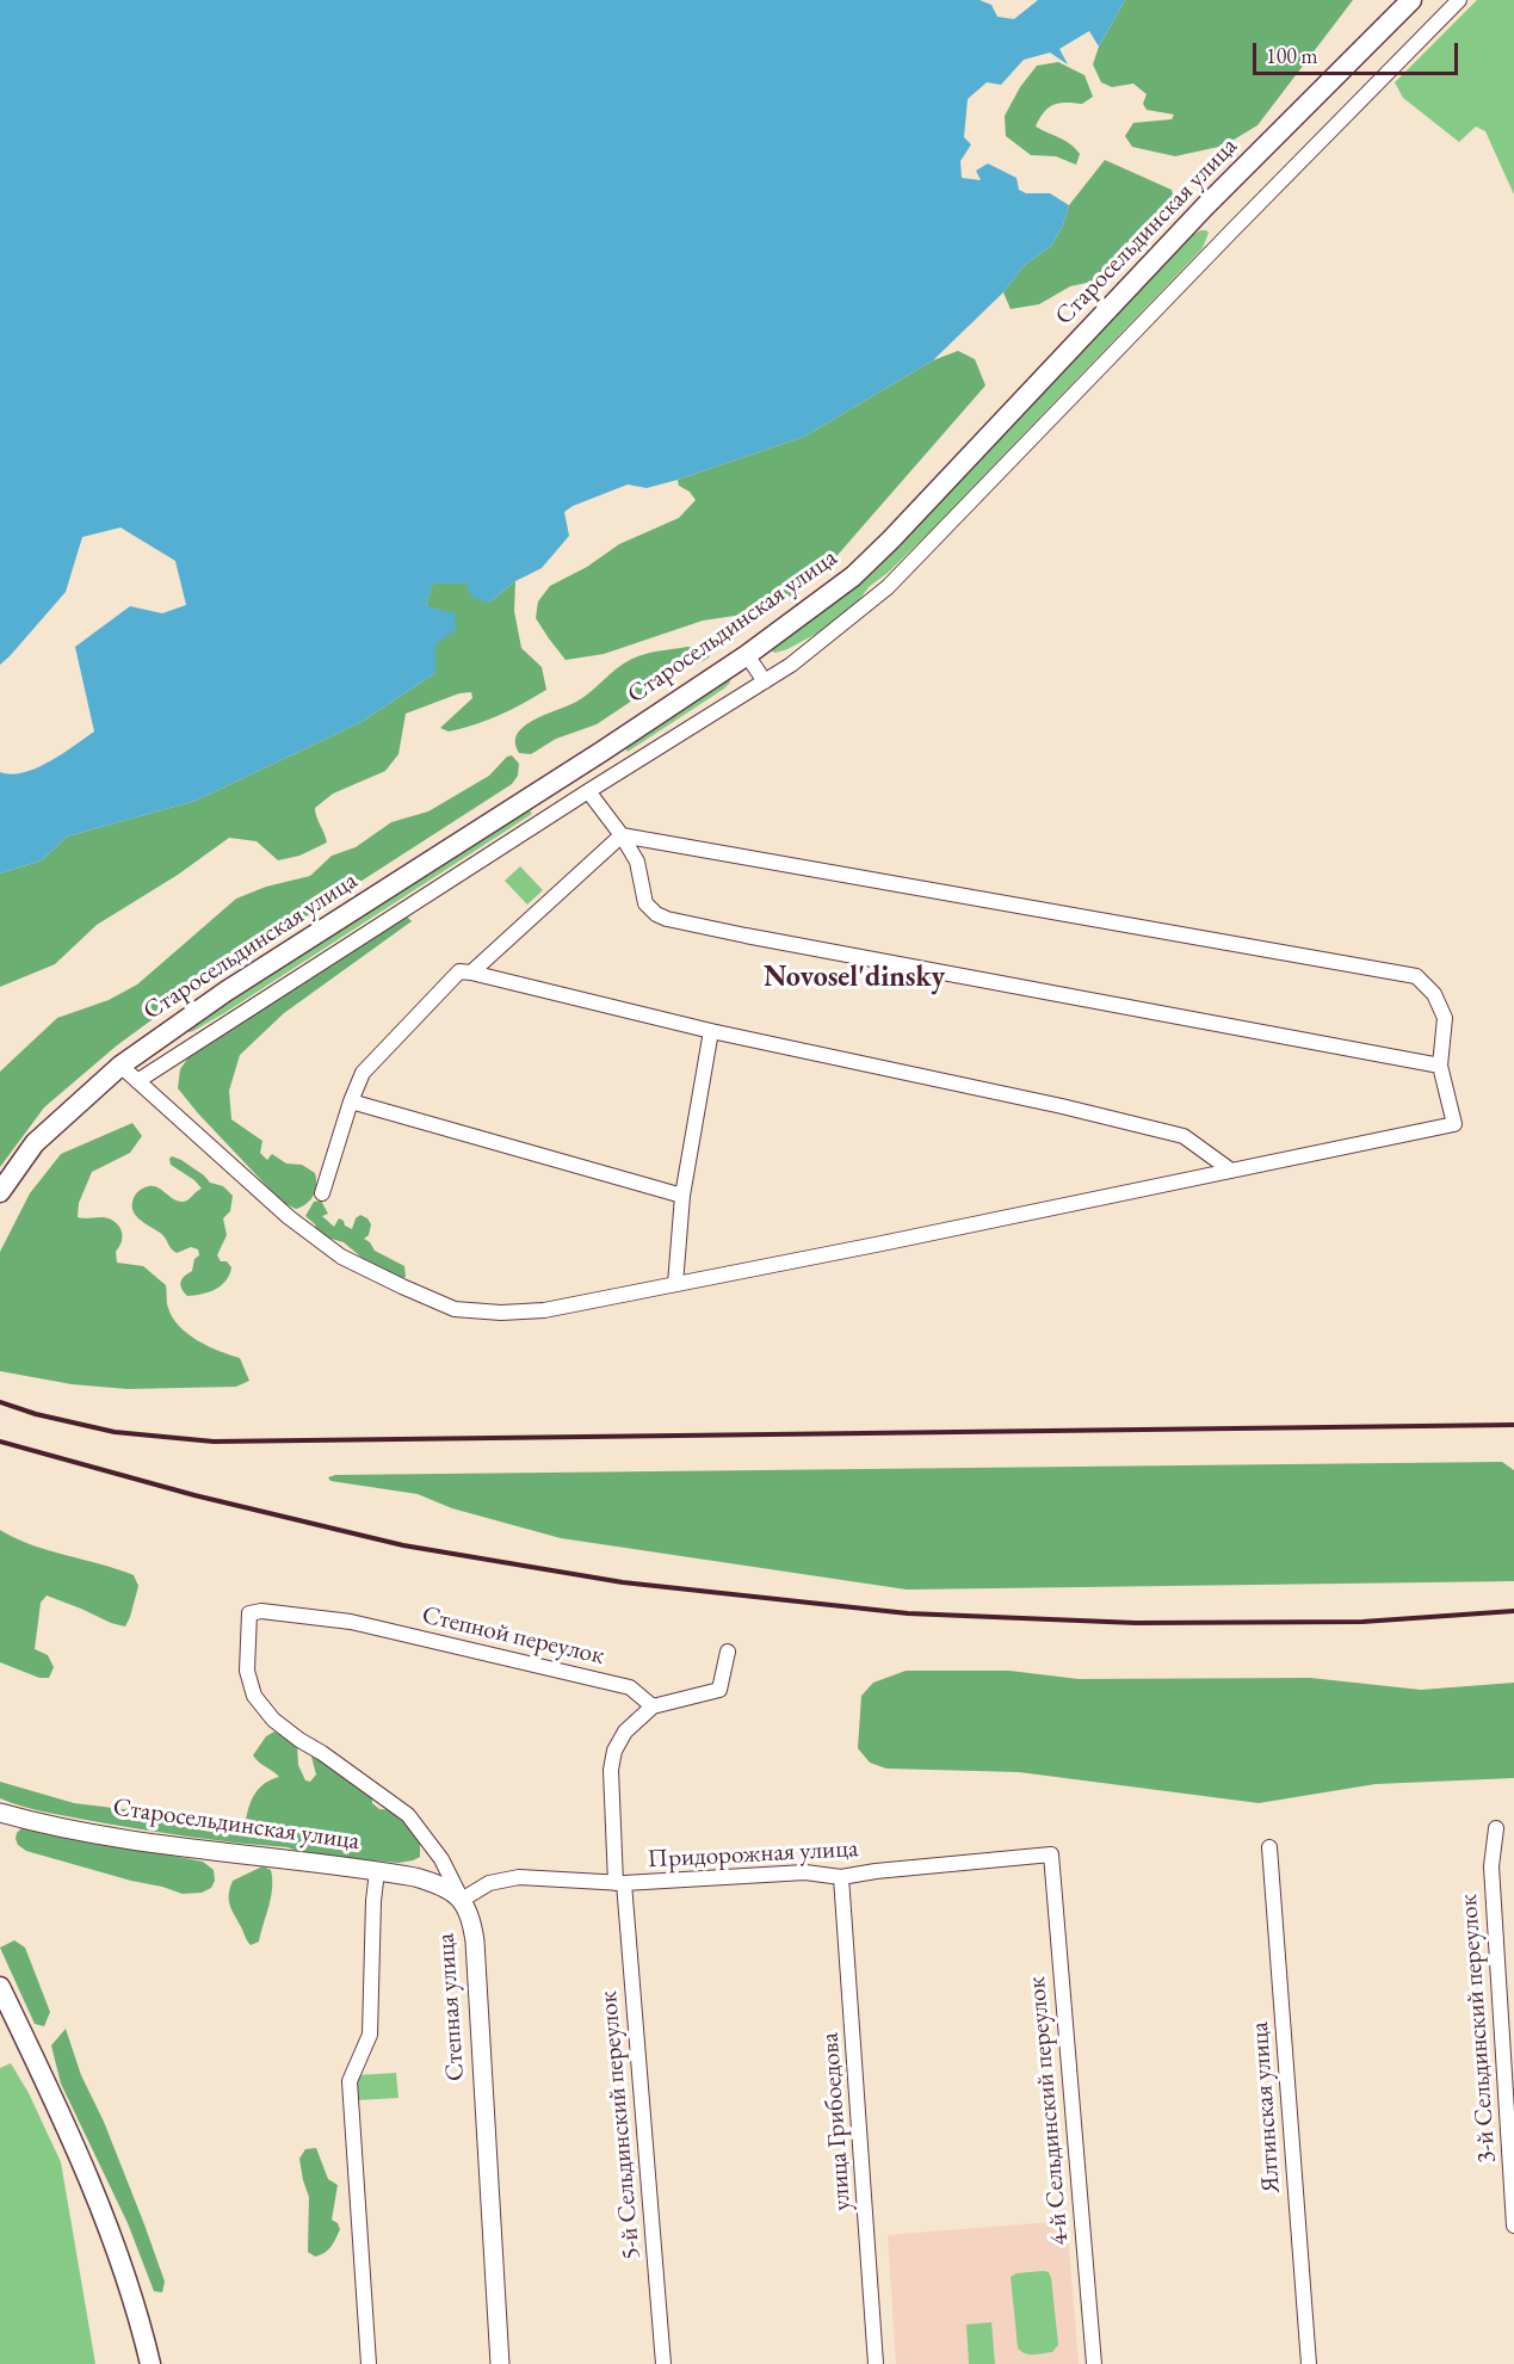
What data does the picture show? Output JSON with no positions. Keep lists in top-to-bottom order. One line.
{"streets":{"main road":["Старосельдинская улица"],"street":["Степной переулок","Придорожная улица","Степная улица","3-й Сельдинский переулок","Ялтинская улица","4-й Сельдинский переулок","улица Грибоедова","5-й Сельдинский переулок"]},"crossings":[["Старосельдинская улица","Придорожная улица"],["Старосельдинская улица","Степная улица"],["Степной переулок","Степная улица"],["Степной переулок","5-й Сельдинский переулок"],["Придорожная улица","Степная улица"],["Придорожная улица","4-й Сельдинский переулок"],["Придорожная улица","улица Грибоедова"],["Придорожная улица","5-й Сельдинский переулок"]],"districts":["Novosel'dinsky"],"scale_bar":"100 m"}
